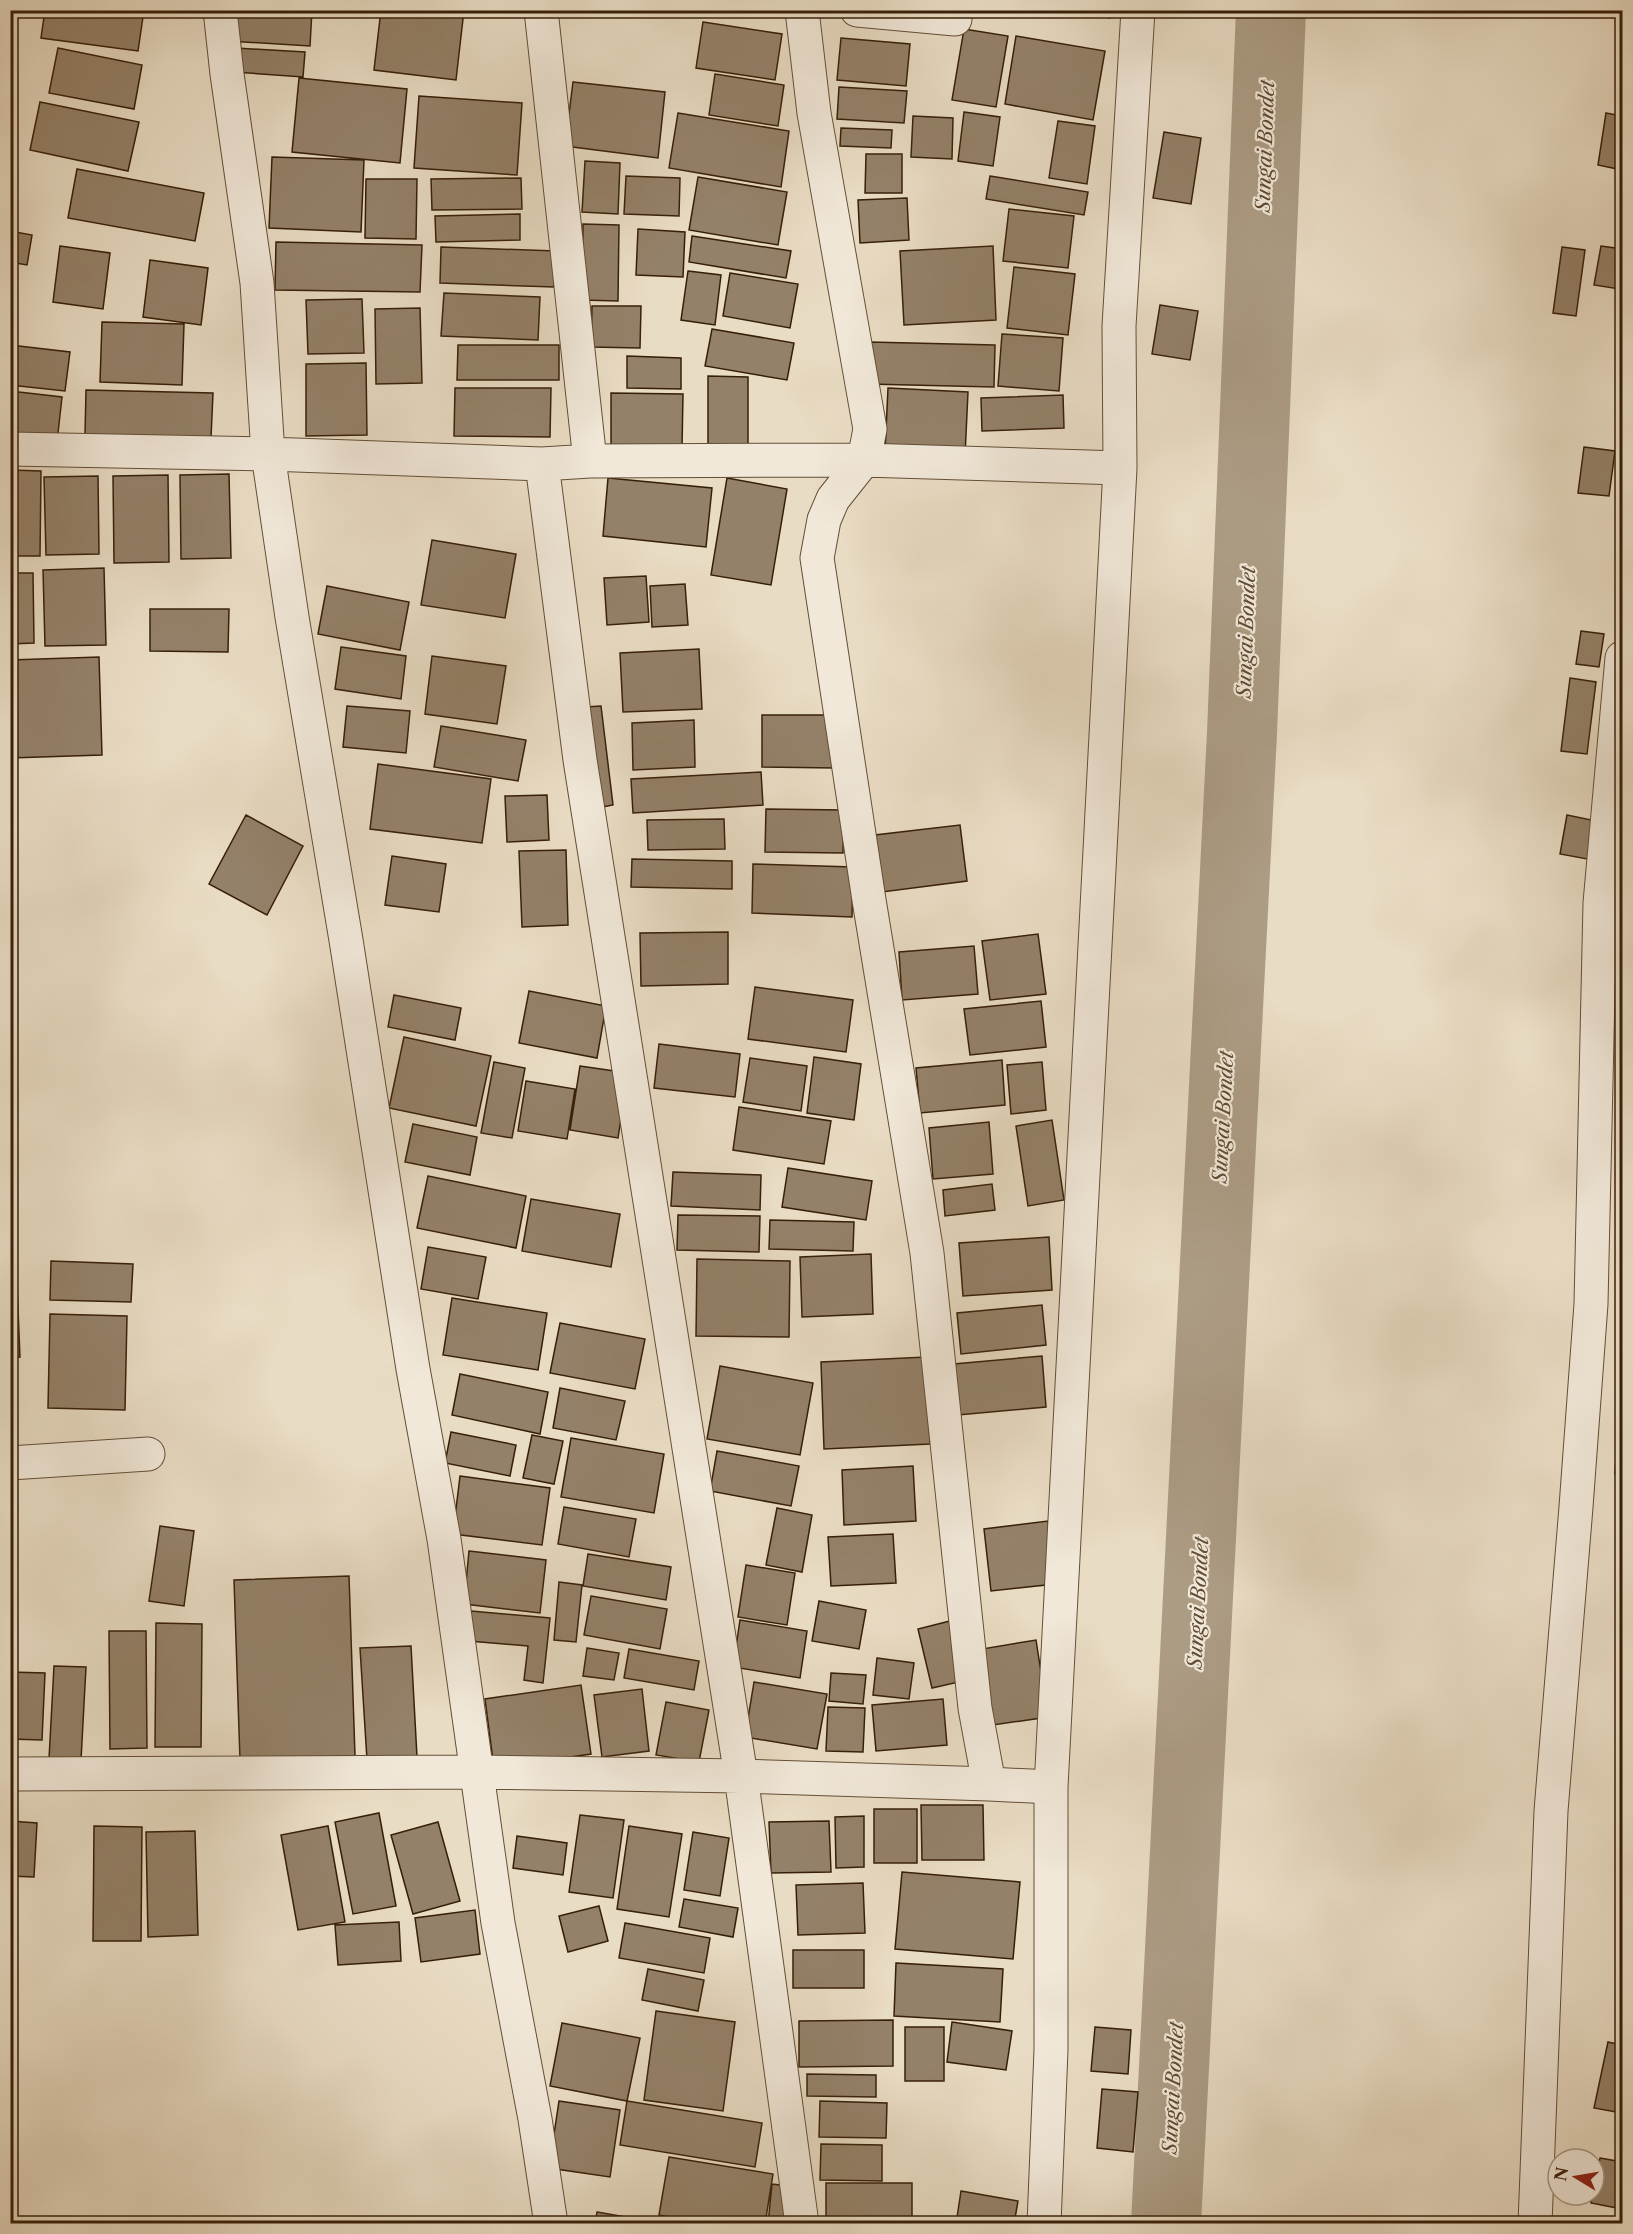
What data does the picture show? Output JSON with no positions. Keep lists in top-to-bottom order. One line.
{"water":["Sungai Bondet"],"north":"left"}
